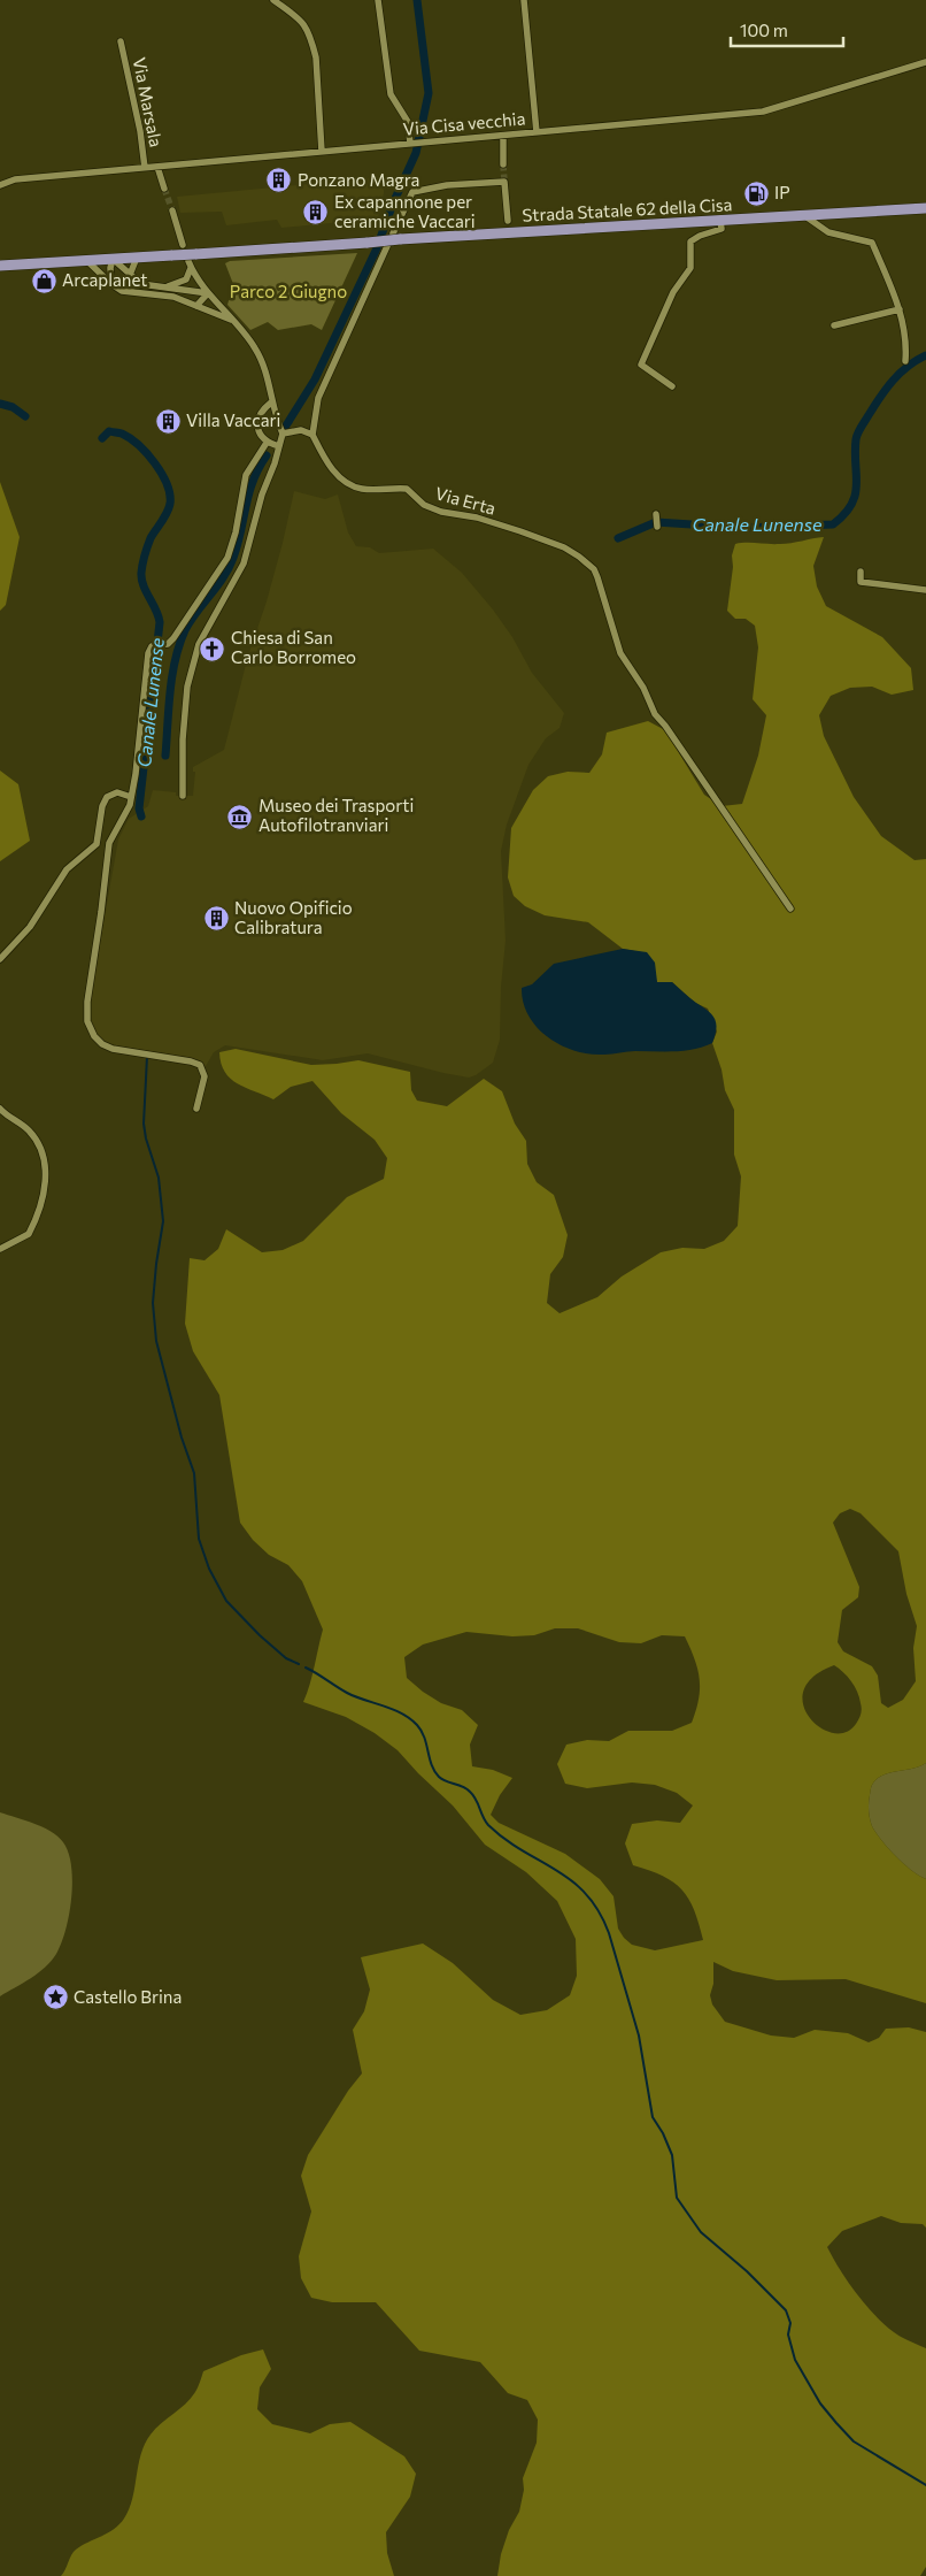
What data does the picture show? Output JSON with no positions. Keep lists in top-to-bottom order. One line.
{"streets":{"main road":["Strada Statale 62 della Cisa"],"street":["Via Marsala","Via Cisa vecchia","Via Erta"]},"crossings":[["Via Marsala","Via Cisa vecchia"]],"water":["Canale Lunense"],"parks":["Parco 2 Giugno"],"places":{"building":["Ponzano Magra","Ex capannone per ceramiche Vaccari","Villa Vaccari","Nuovo Opificio Calibratura"],"fuel station":["IP"],"shop":["Arcaplanet"],"church":["Chiesa di San Carlo Borromeo"],"museum":["Museo dei Trasporti Autofilotranviari"],"place":["Castello Brina"]},"scale_bar":"100 m"}
